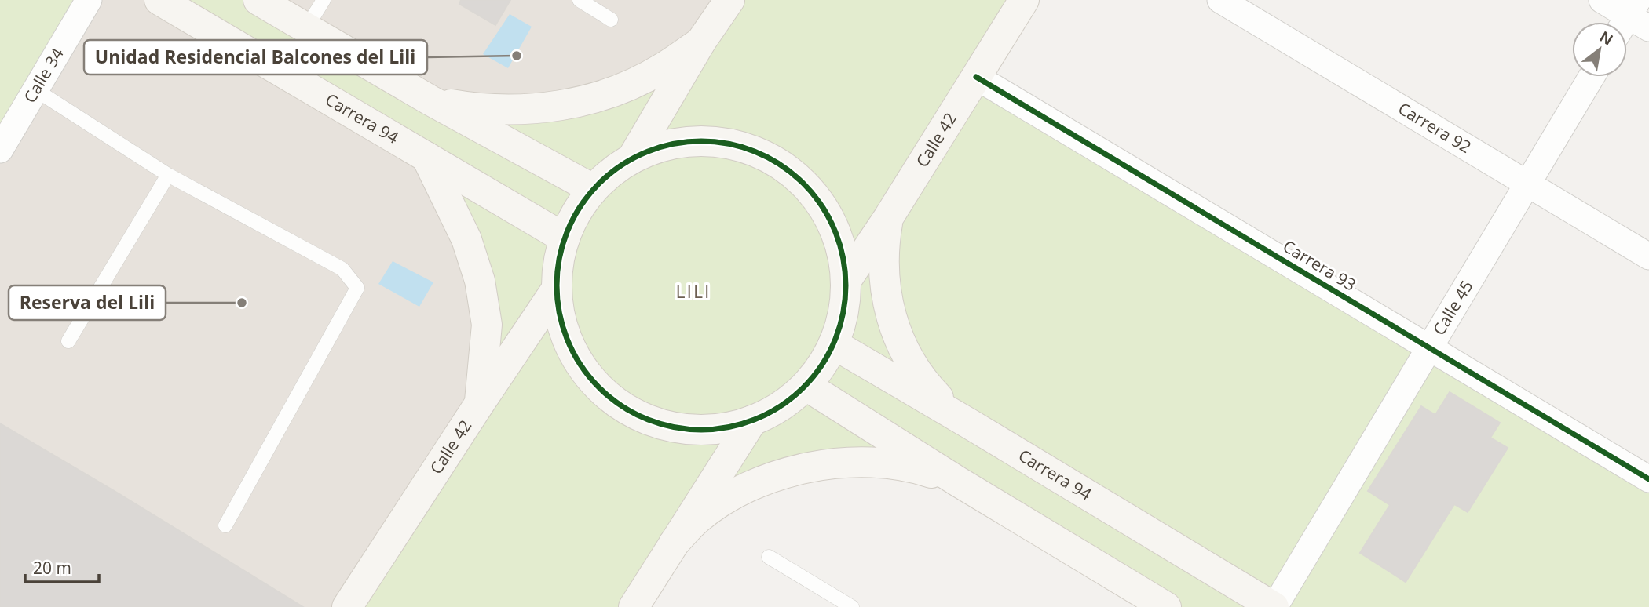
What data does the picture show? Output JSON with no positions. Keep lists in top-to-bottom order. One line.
{"streets":{"street":["Calle 34","Carrera 94","Carrera 92","Calle 42","Carrera 93","Calle 45"]},"crossings":[["Carrera 94","Calle 45"],["Carrera 92","Calle 45"],["Calle 42","Carrera 93"],["Carrera 93","Calle 45"]],"districts":["LILI"],"places":["Unidad Residencial Balcones del Lili","Reserva del Lili"],"scale_bar":"20 m","north":"top right"}
